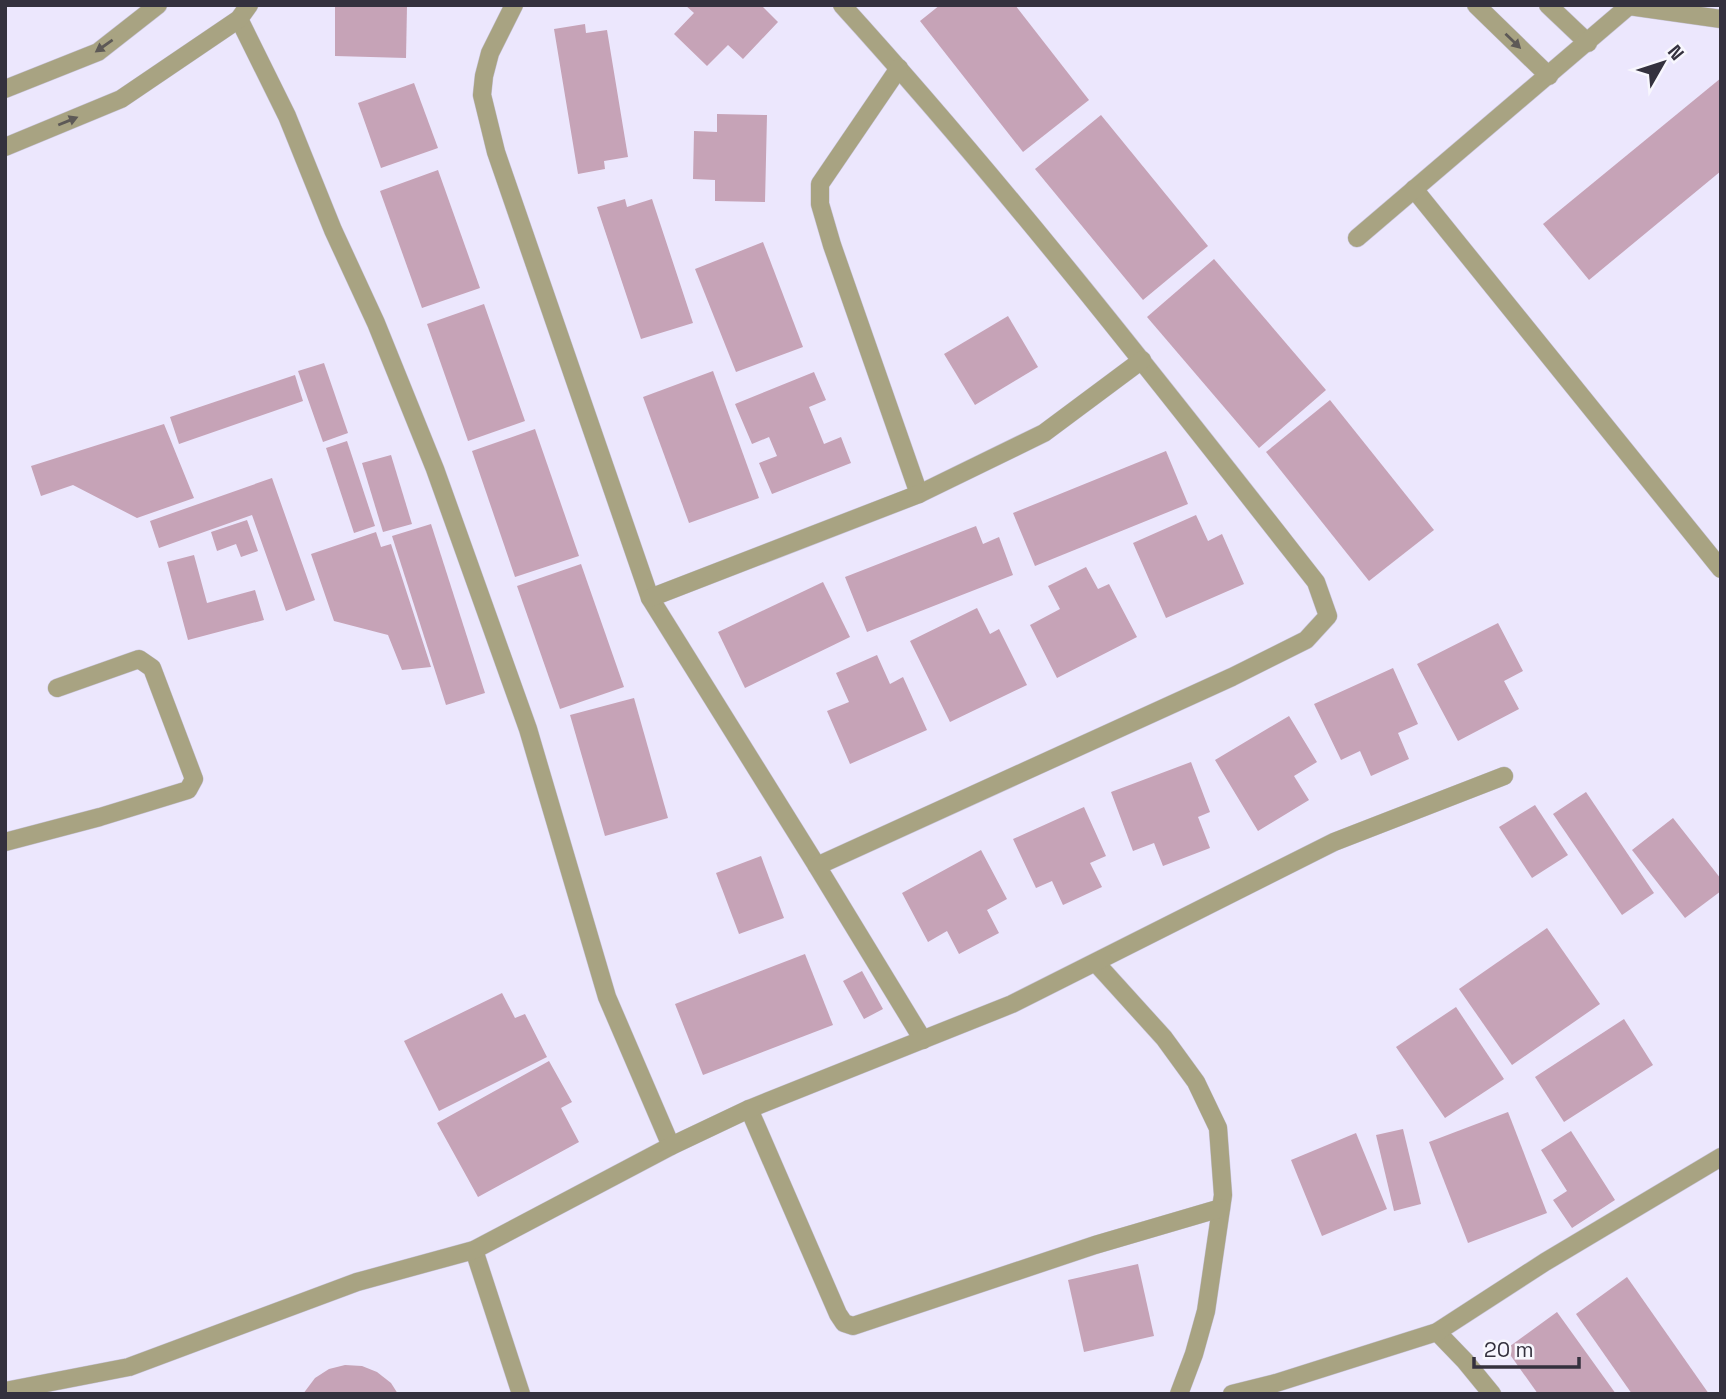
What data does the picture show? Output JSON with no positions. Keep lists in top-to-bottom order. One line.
{"scale_bar":"20 m","north":"top right"}
